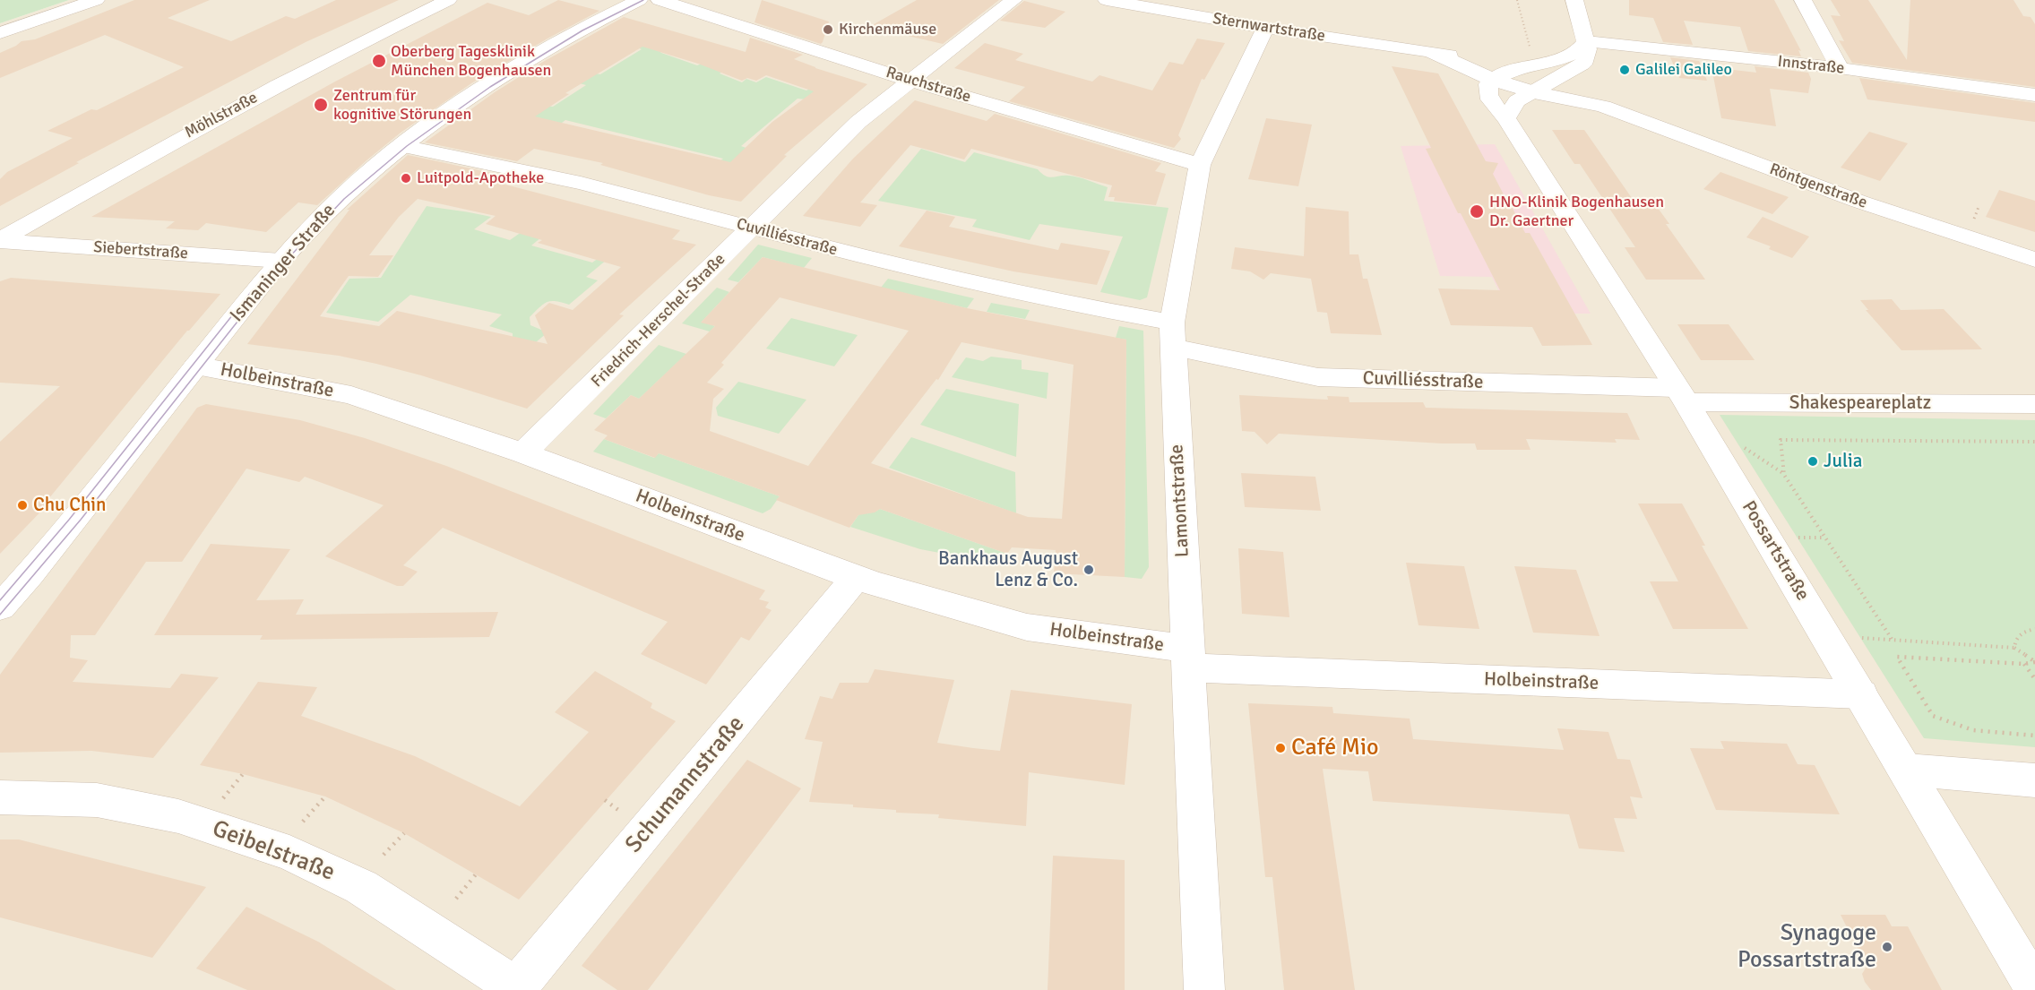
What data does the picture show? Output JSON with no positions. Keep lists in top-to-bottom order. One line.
{"streets":{"street":["Sternwartstraße","Innstraße","Rauchstraße","Möhlstraße","Röntgenstraße","Cuvilliésstraße","Siebertstraße","Ismaninger Straße","Friedrich-Herschel-Straße","Holbeinstraße","Shakespeareplatz","Lamontstraße","Possartstraße","Schumannstraße","Geibelstraße"]},"crossings":[["Sternwartstraße","Röntgenstraße"],["Sternwartstraße","Lamontstraße"],["Sternwartstraße","Possartstraße"],["Rauchstraße","Friedrich-Herschel-Straße"],["Rauchstraße","Lamontstraße"],["Möhlstraße","Siebertstraße"],["Cuvilliésstraße","Ismaninger Straße"],["Cuvilliésstraße","Friedrich-Herschel-Straße"],["Cuvilliésstraße","Shakespeareplatz"],["Cuvilliésstraße","Lamontstraße"],["Cuvilliésstraße","Possartstraße"],["Siebertstraße","Ismaninger Straße"],["Ismaninger Straße","Holbeinstraße"],["Friedrich-Herschel-Straße","Holbeinstraße"],["Holbeinstraße","Lamontstraße"],["Holbeinstraße","Possartstraße"],["Holbeinstraße","Schumannstraße"],["Shakespeareplatz","Possartstraße"],["Schumannstraße","Geibelstraße"]],"places":["Kirchenmäuse","Oberberg Tagesklinik München Bogenhausen","Galilei Galileo","Zentrum für kognitive Störungen","Luitpold-Apotheke","HNO-Klinik Bogenhausen Dr. Gaertner","Julia","Chu Chin","Bankhaus August Lenz & Co.","Café Mio","Synagoge Possartstraße"]}
